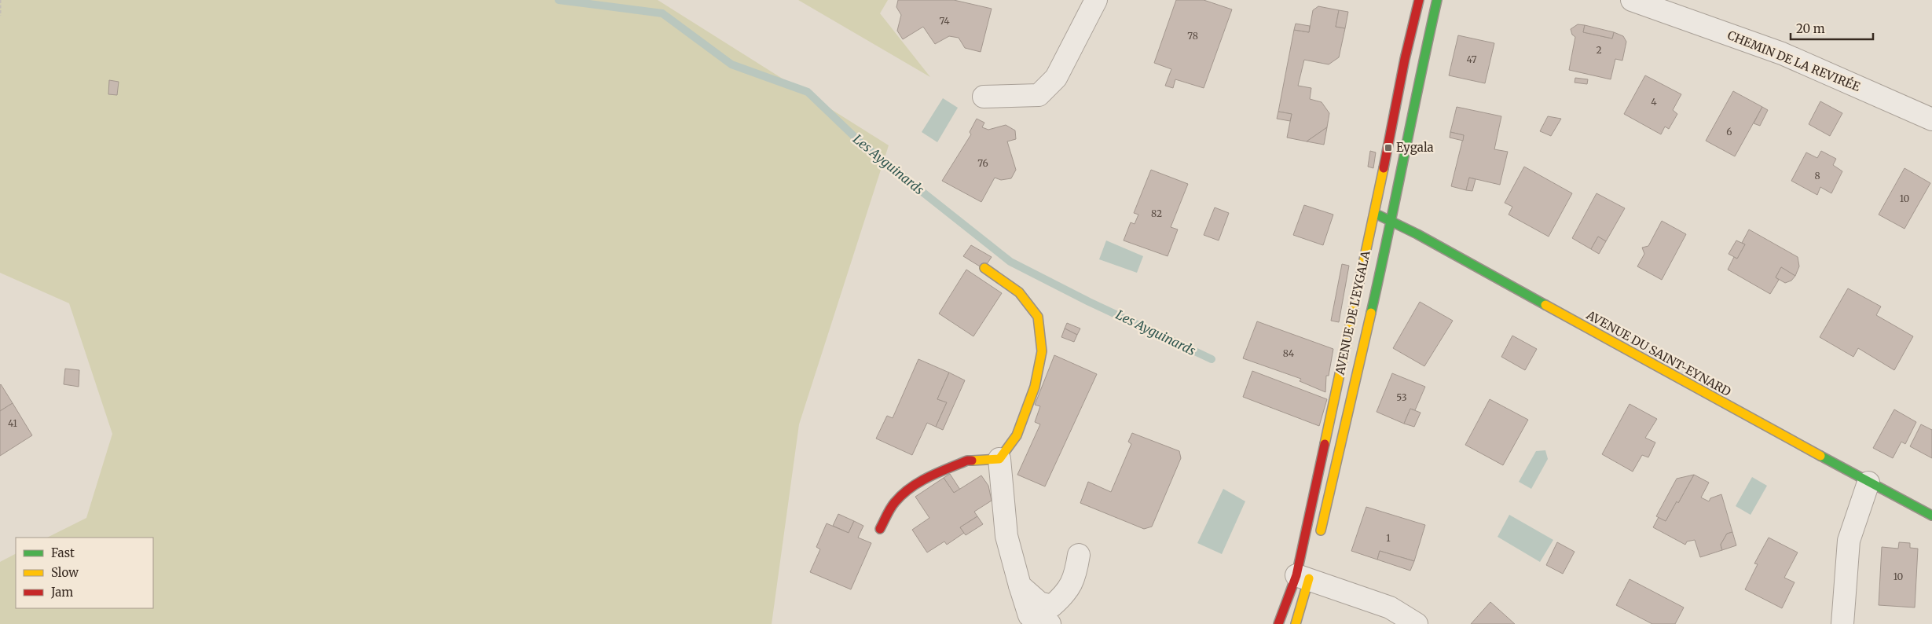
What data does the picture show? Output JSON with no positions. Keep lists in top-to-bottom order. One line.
{"streets":{"street":["CHEMIN DE LA REVIRÉE","AVENUE DE L'EYGALA","AVENUE DU SAINT-EYNARD"]},"crossings":[["AVENUE DE L'EYGALA","AVENUE DU SAINT-EYNARD"]],"water":["Les Ayguinards"],"places":{"transit":["Eygala"]},"house_numbers":["74","78","2","47","4","6","76","8","10","82","84","53","41","1","10"],"legend":["Fast","Slow","Jam"],"scale_bar":"20 m"}
